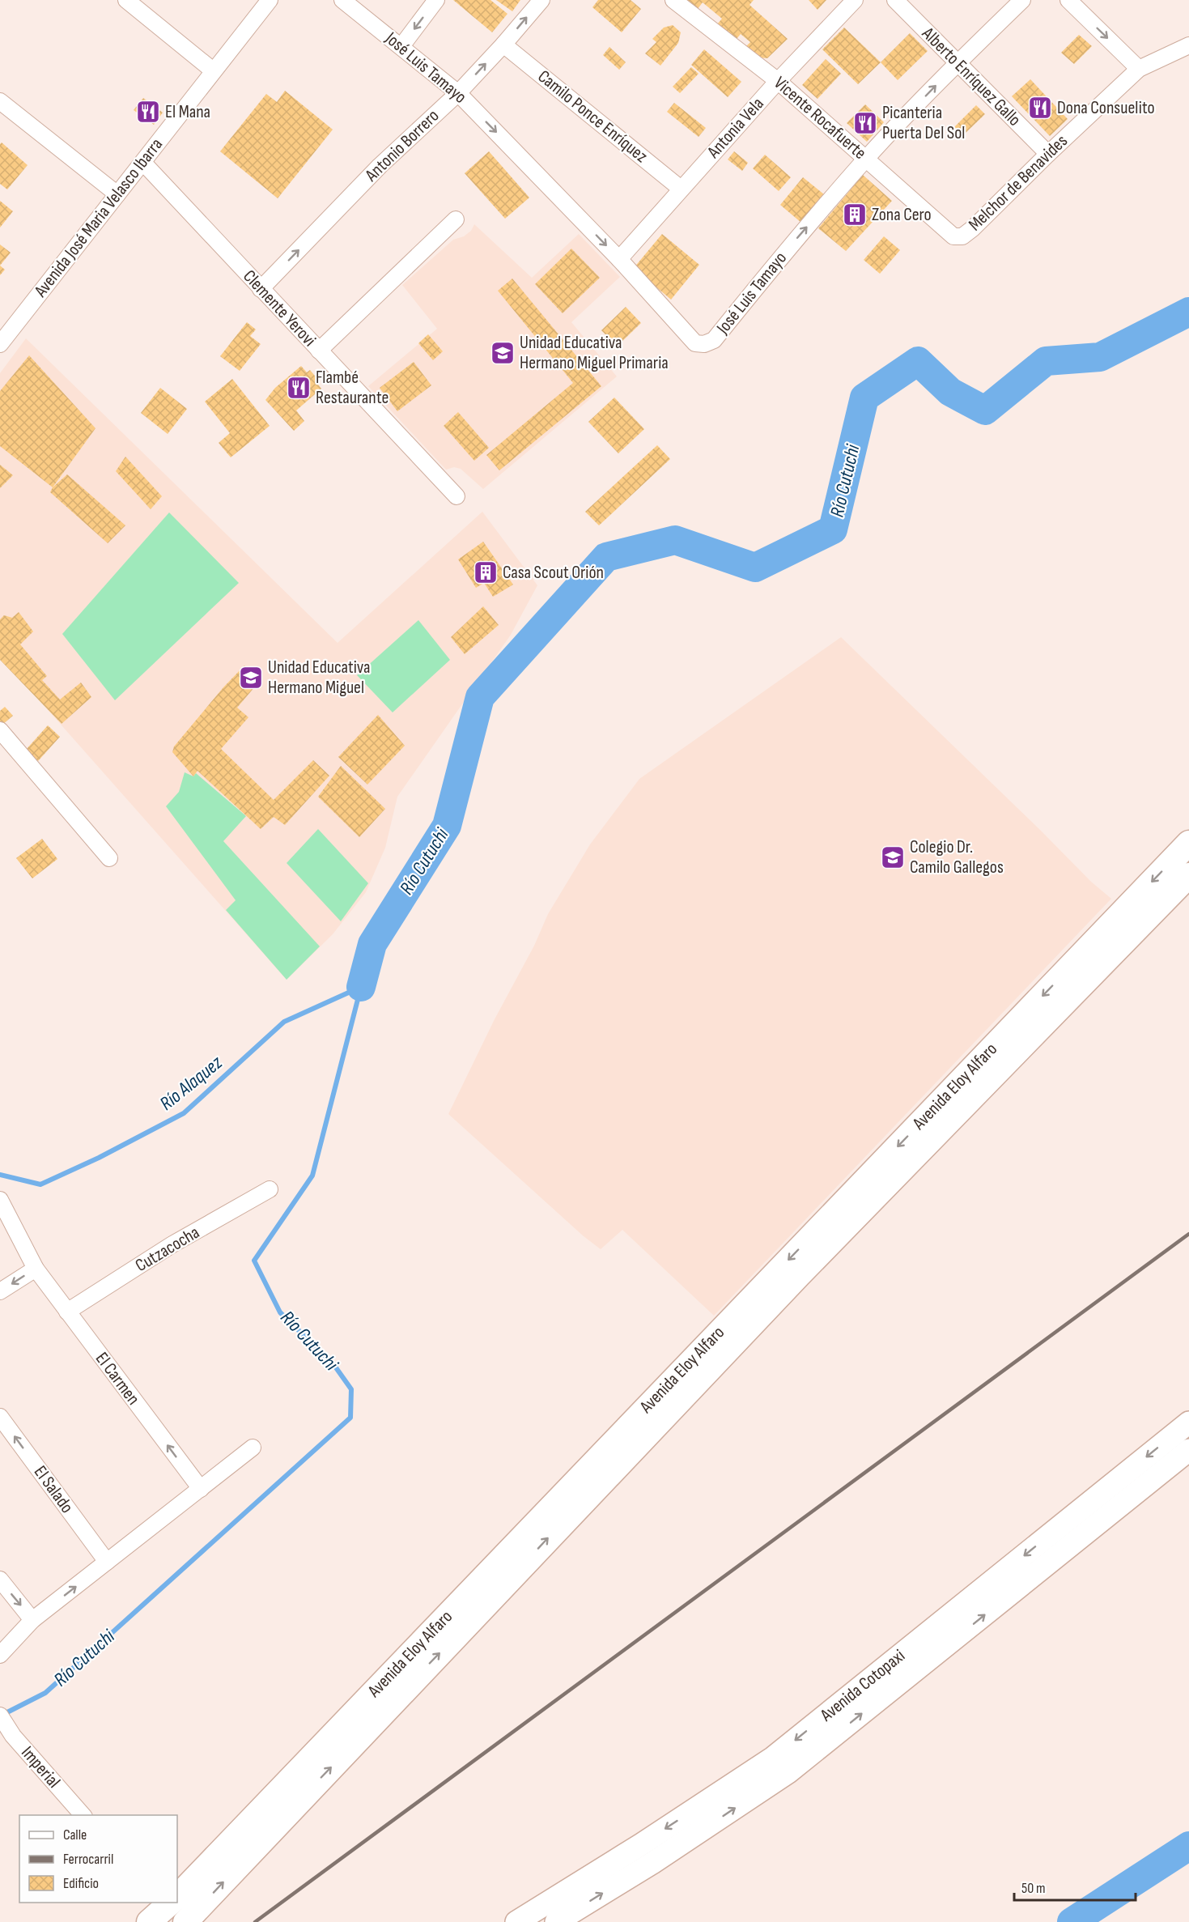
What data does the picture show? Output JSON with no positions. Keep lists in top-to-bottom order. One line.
{"streets":{"main road":["Avenida Eloy Alfaro","Avenida Cotopaxi"],"street":["José Luis Tamayo","Alberto Enríquez Gallo","Camilo Ponce Enríquez","Vicente Rocafuerte","Antonia Vela","Antonio Borrero","Melchor de Benavides","Avenida José Maria Velasco Ibarra","Clemente Yerovi","Cutzacocha","El Carmen","El Salado","Imperial"]},"crossings":[["José Luis Tamayo","Alberto Enríquez Gallo"],["José Luis Tamayo","Vicente Rocafuerte"],["José Luis Tamayo","Antonia Vela"],["José Luis Tamayo","Antonio Borrero"],["Alberto Enríquez Gallo","Melchor de Benavides"],["Camilo Ponce Enríquez","Antonia Vela"],["Camilo Ponce Enríquez","Antonio Borrero"],["Vicente Rocafuerte","Antonia Vela"],["Vicente Rocafuerte","Melchor de Benavides"],["Antonio Borrero","Clemente Yerovi"],["Avenida José Maria Velasco Ibarra","Clemente Yerovi"],["Cutzacocha","El Carmen"]],"one_way":["El Carmen","El Salado"],"water":["Río Cutuchi","Río Alaquez"],"places":{"restaurant":["Dona Consuelito","El Mana","Picanteria Puerta Del Sol","Flambé Restaurante"],"building":["Zona Cero","Casa Scout Orión"],"school or university":["Unidad Educativa Hermano Miguel Primaria","Unidad Educativa Hermano Miguel","Colegio Dr. Camilo Gallegos"]},"legend":["Calle","Ferrocarril","Edificio"],"scale_bar":"50 m"}
